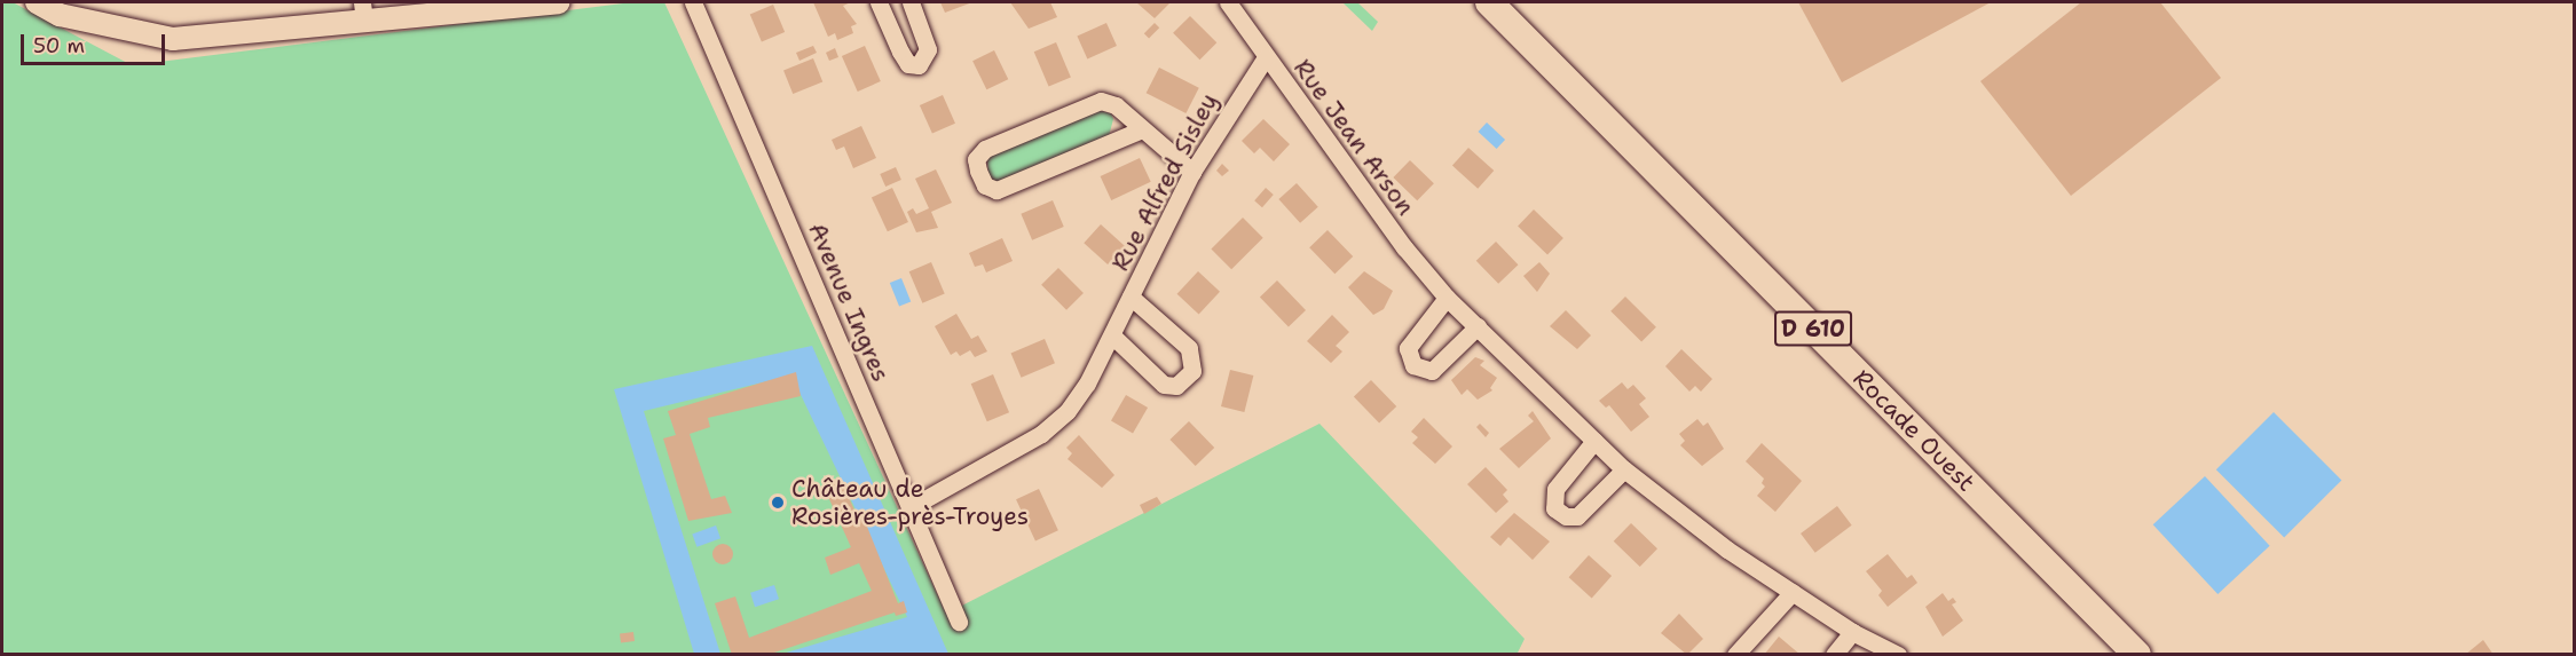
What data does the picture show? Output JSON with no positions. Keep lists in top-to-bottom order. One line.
{"streets":{"main road":["D 610","Rocade Ouest"],"street":["Rue Jean Arson","Rue Alfred Sisley","Avenue Ingres"]},"crossings":[["Rue Jean Arson","Rue Alfred Sisley"],["Rue Alfred Sisley","Avenue Ingres"]],"places":["Château de Rosières-près-Troyes"],"scale_bar":"50 m"}
